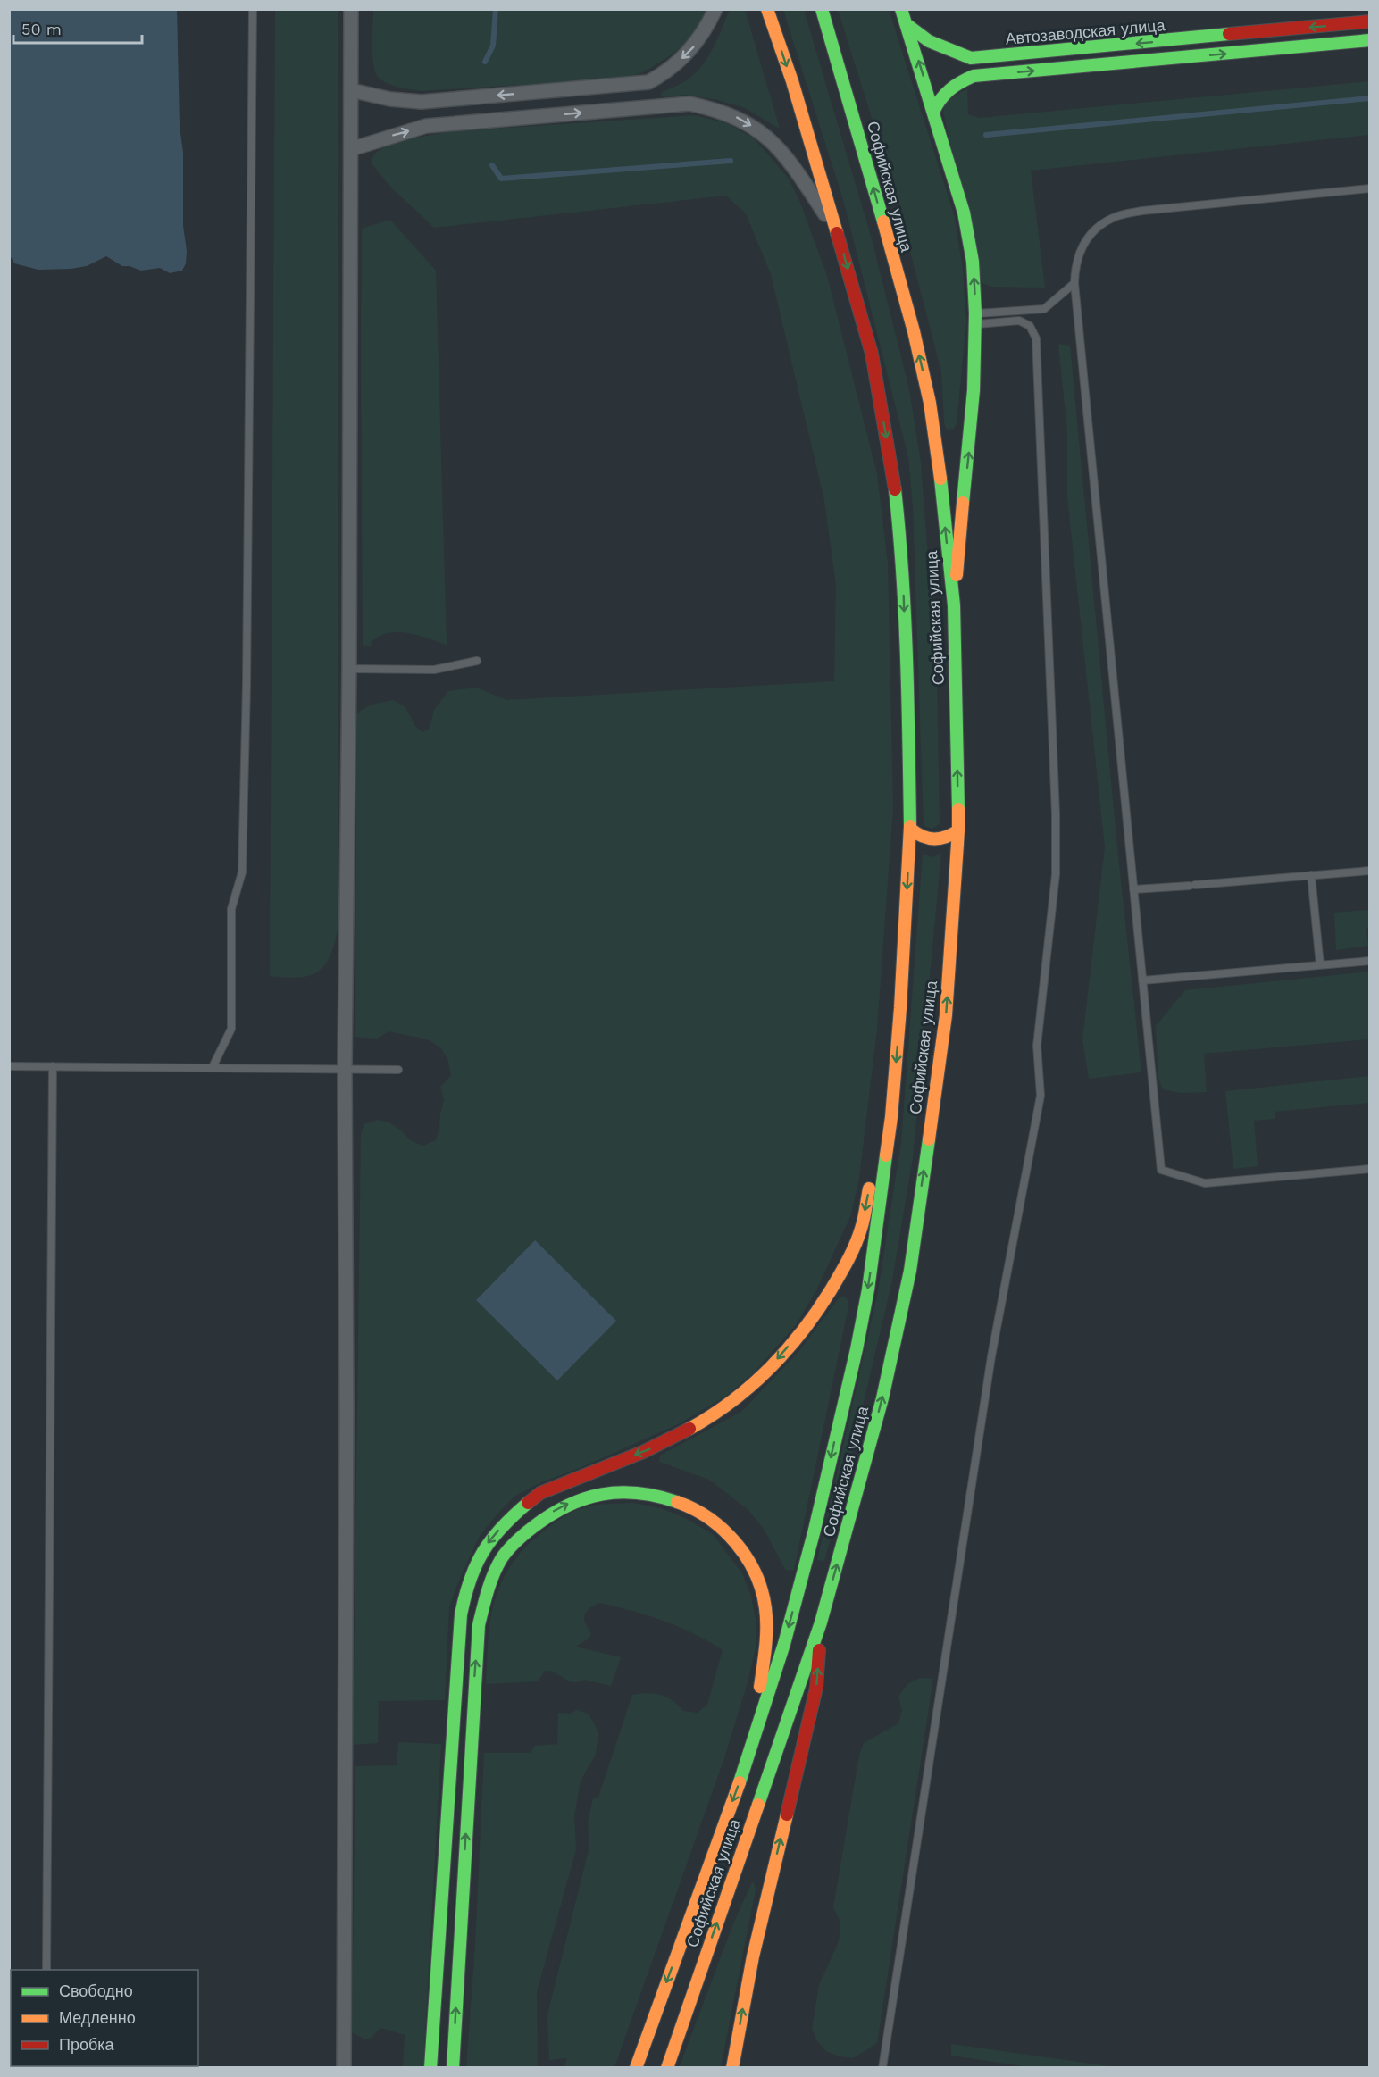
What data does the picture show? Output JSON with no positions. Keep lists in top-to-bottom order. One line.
{"streets":{"main road":["Автозаводская улица","Софийская улица"]},"legend":["Свободно","Медленно","Пробка"],"scale_bar":"50 m"}
